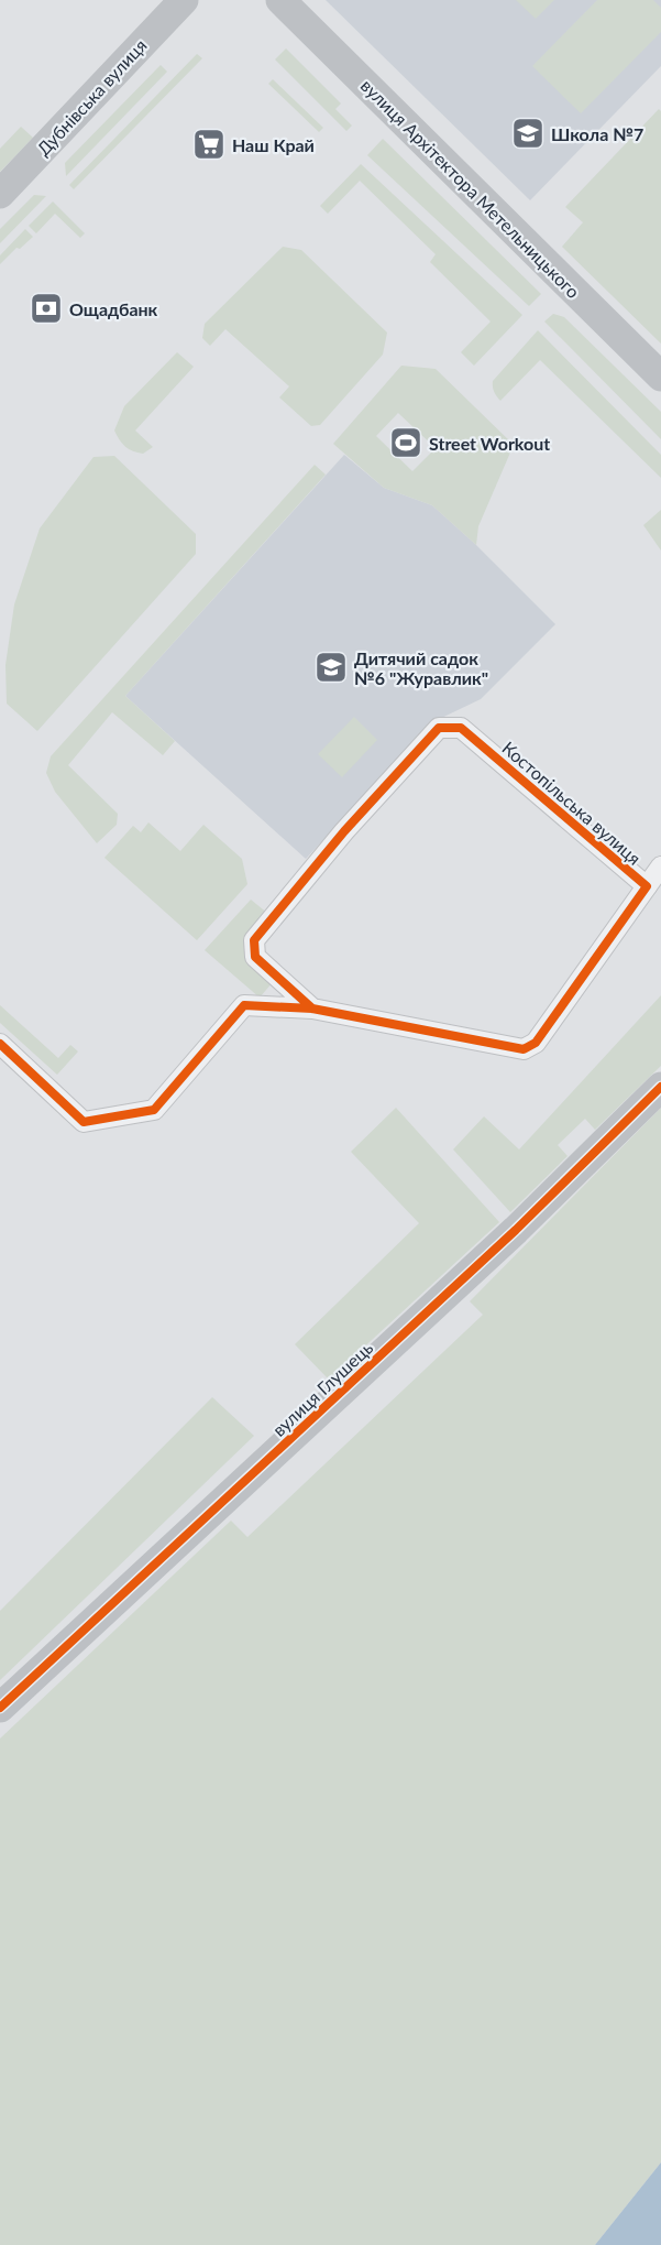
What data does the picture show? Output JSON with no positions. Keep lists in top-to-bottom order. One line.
{"streets":{"street":["Дубнівська вулиця","вулиця Архітектора Метельницького","Костопільська вулиця","вулиця Глушець"]},"places":{"school or university":["Школа №7","Дитячий садок №6 \"Журавлик\""],"supermarket":["Наш Край"],"bank":["Ощадбанк"],"sports":["Street Workout"]}}
